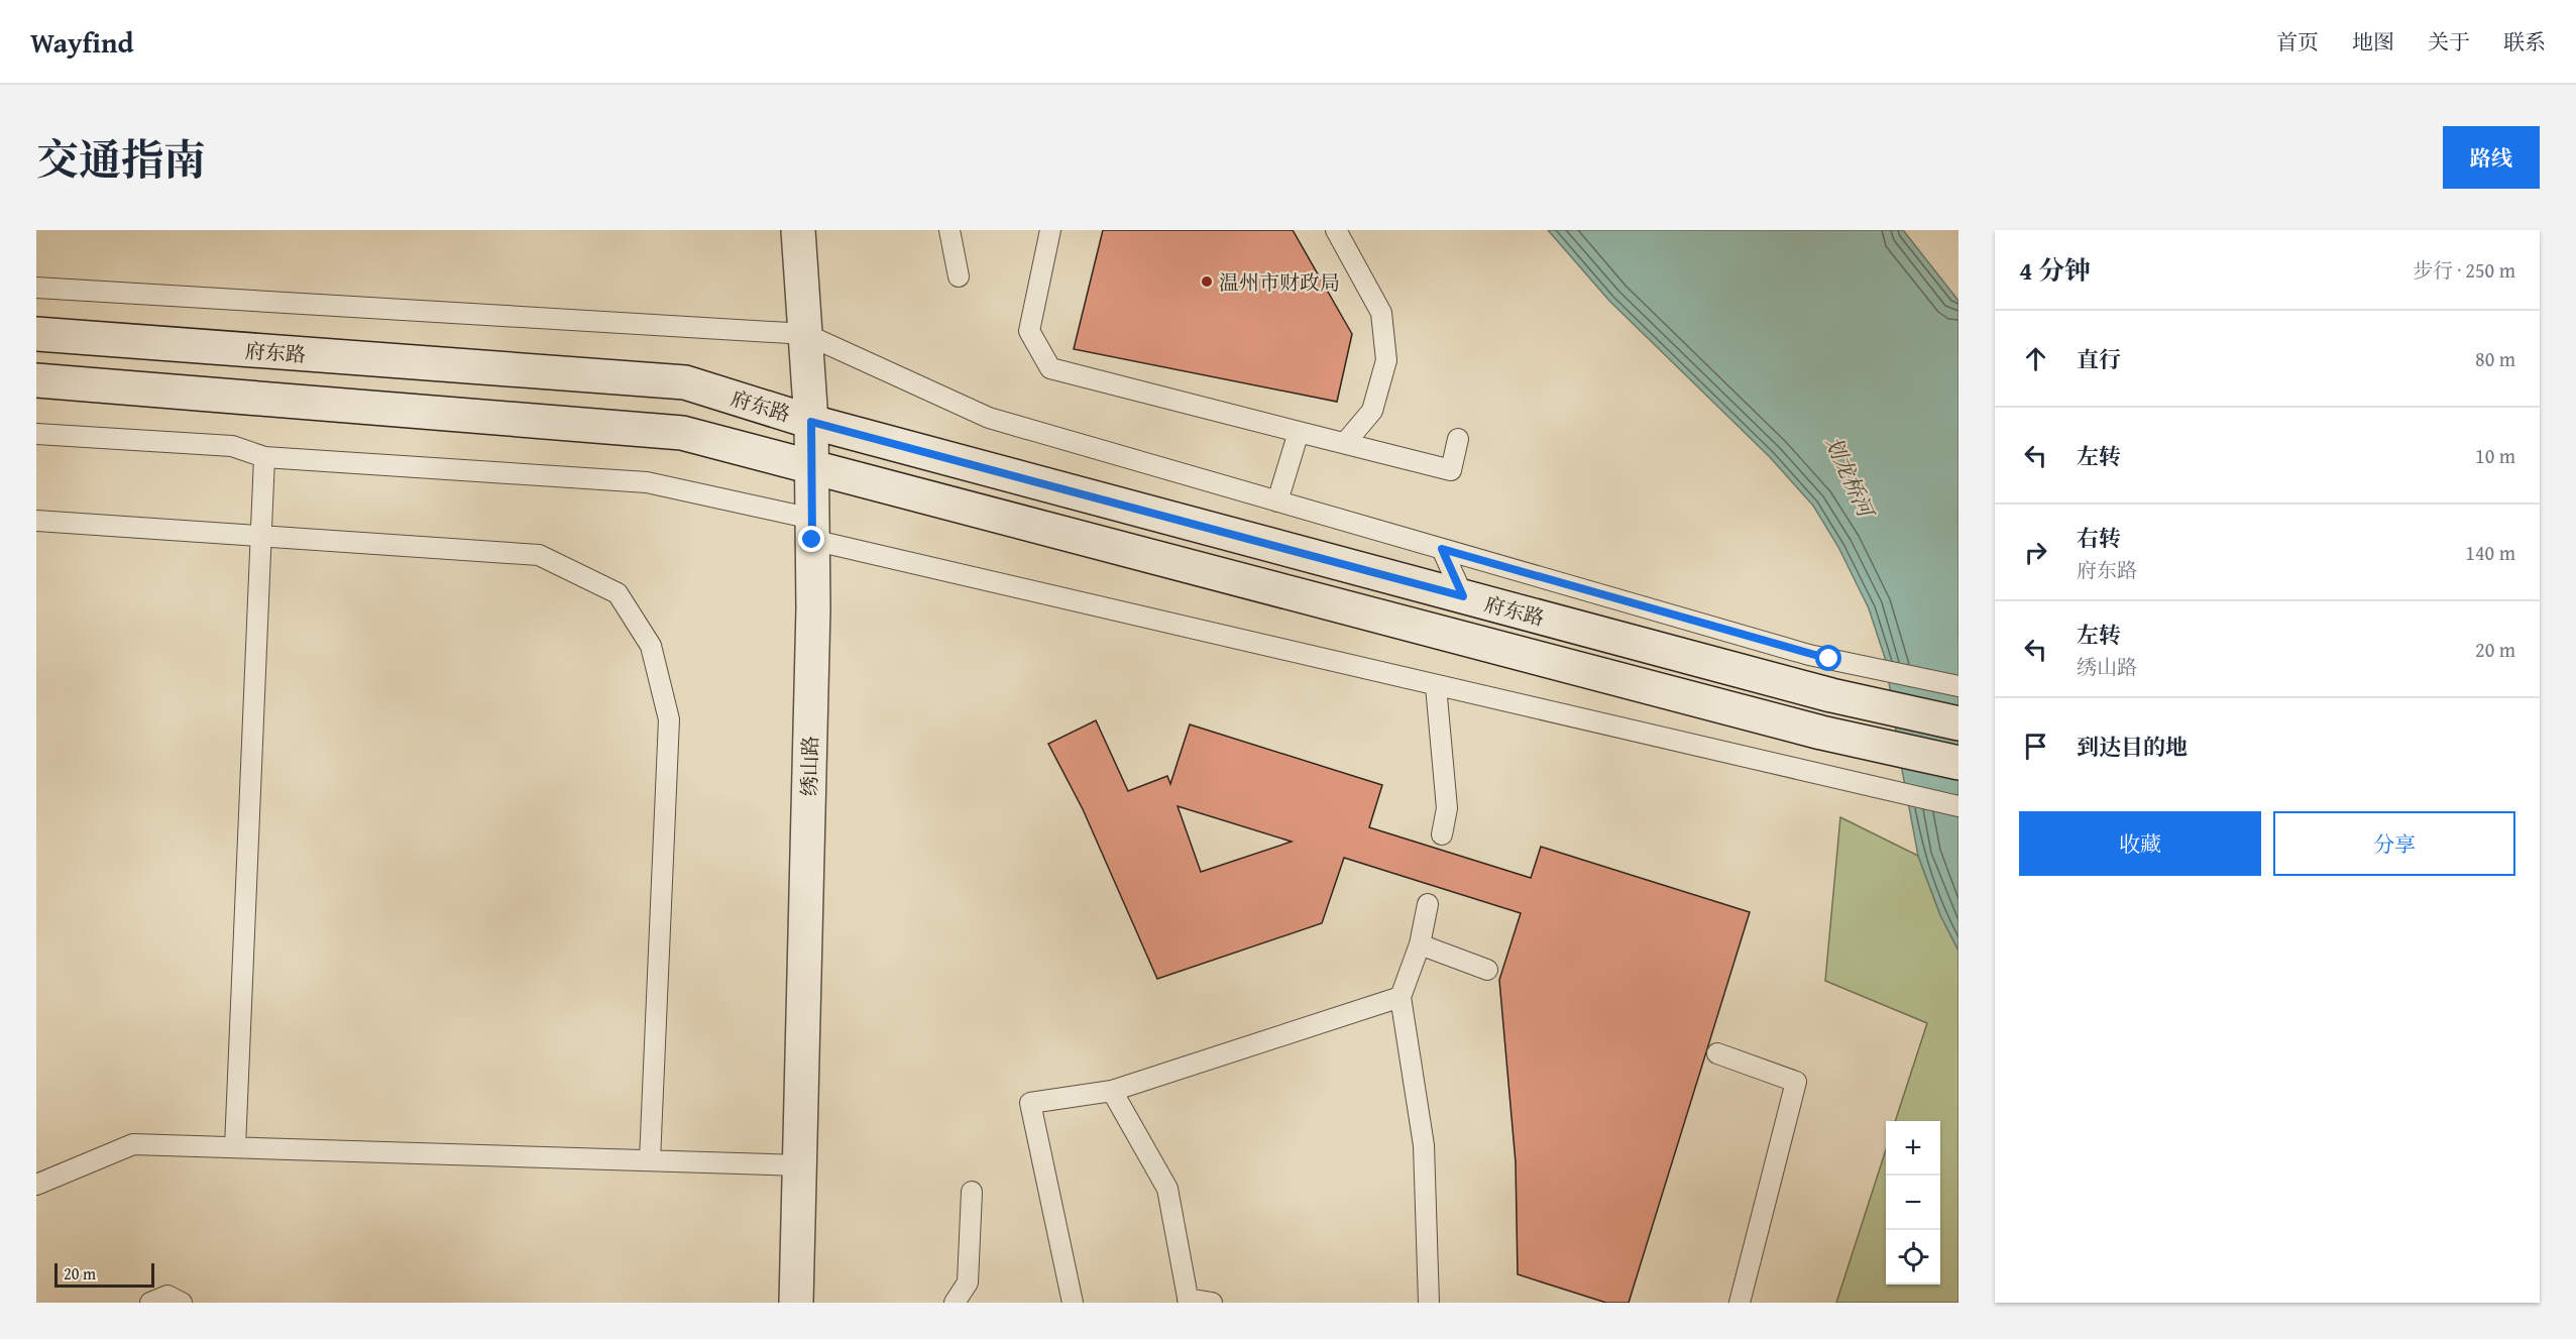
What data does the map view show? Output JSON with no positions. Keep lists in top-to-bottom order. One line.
{"streets":{"main road":["府东路","绣山路"]},"crossings":[["府东路","绣山路"]],"water":["划龙桥河"],"places":["温州市财政局"],"scale_bar":"20 m","page":{"header":"Wayfind","nav":["首页","地图","关于","联系"],"title":"交通指南","buttons":["路线",["收藏","分享"]],"heading":["4 分钟","步行 · 250 m"],"list":[["直行","80 m"],["左转","10 m"],["右转","府东路","140 m"],["左转","绣山路","20 m"],"到达目的地"],"map_buttons":["+","−"],"scale":"20 m"}}
